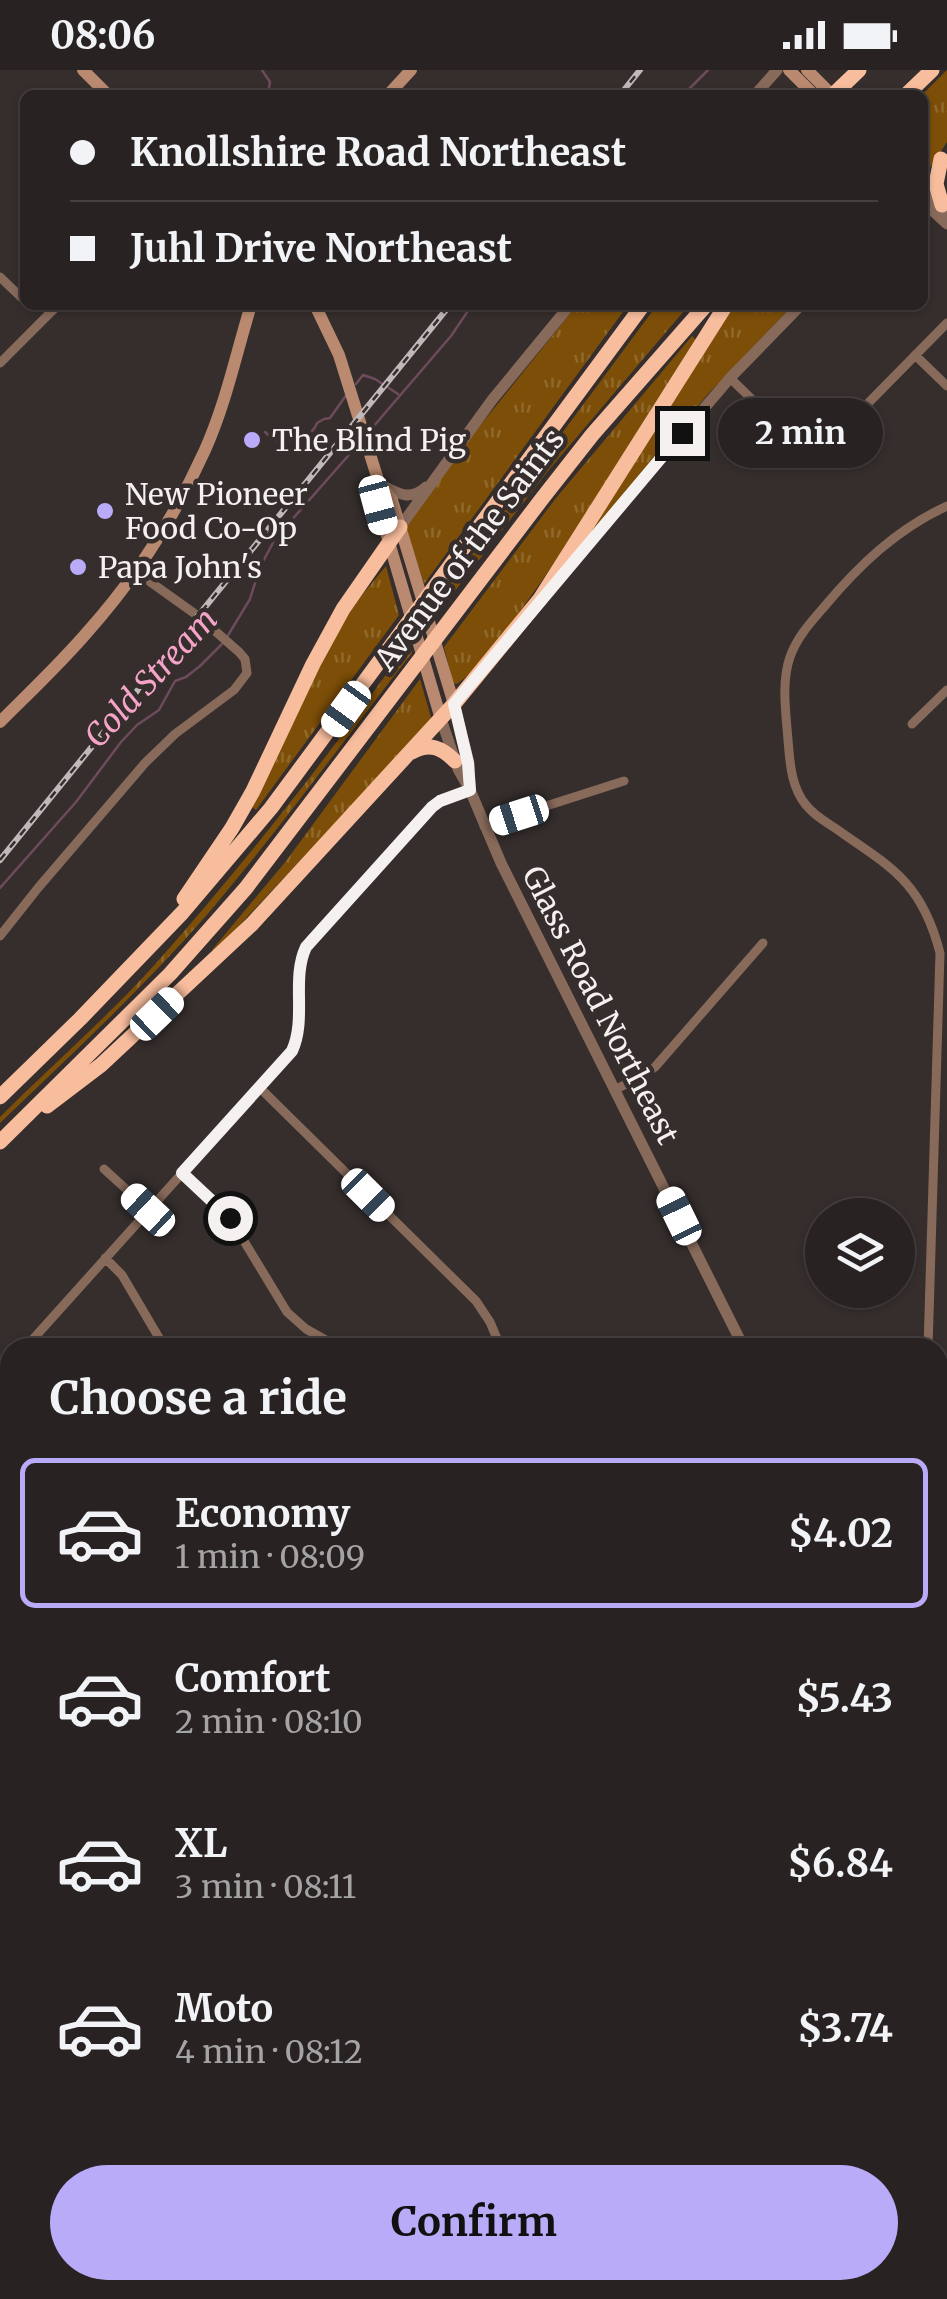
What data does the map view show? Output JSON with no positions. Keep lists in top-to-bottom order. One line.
{"streets":{"highway":["Avenue of the Saints"],"street":["Glass Road Northeast"]},"water":["Cold Stream"],"places":["The Blind Pig","New Pioneer Food Co-Op","Papa John's"],"page":{"status":"08:06","banner":["Knollshire Road Northeast","Juhl Drive Northeast"],"bubble":"2 min","heading":"Choose a ride","list":[{"name":"Economy","note":"1 min · 08:09","value":"$4.02"},{"name":"Comfort","note":"2 min · 08:10","value":"$5.43"},{"name":"XL","note":"3 min · 08:11","value":"$6.84"},{"name":"Moto","note":"4 min · 08:12","value":"$3.74"}],"buttons":"Confirm"}}
